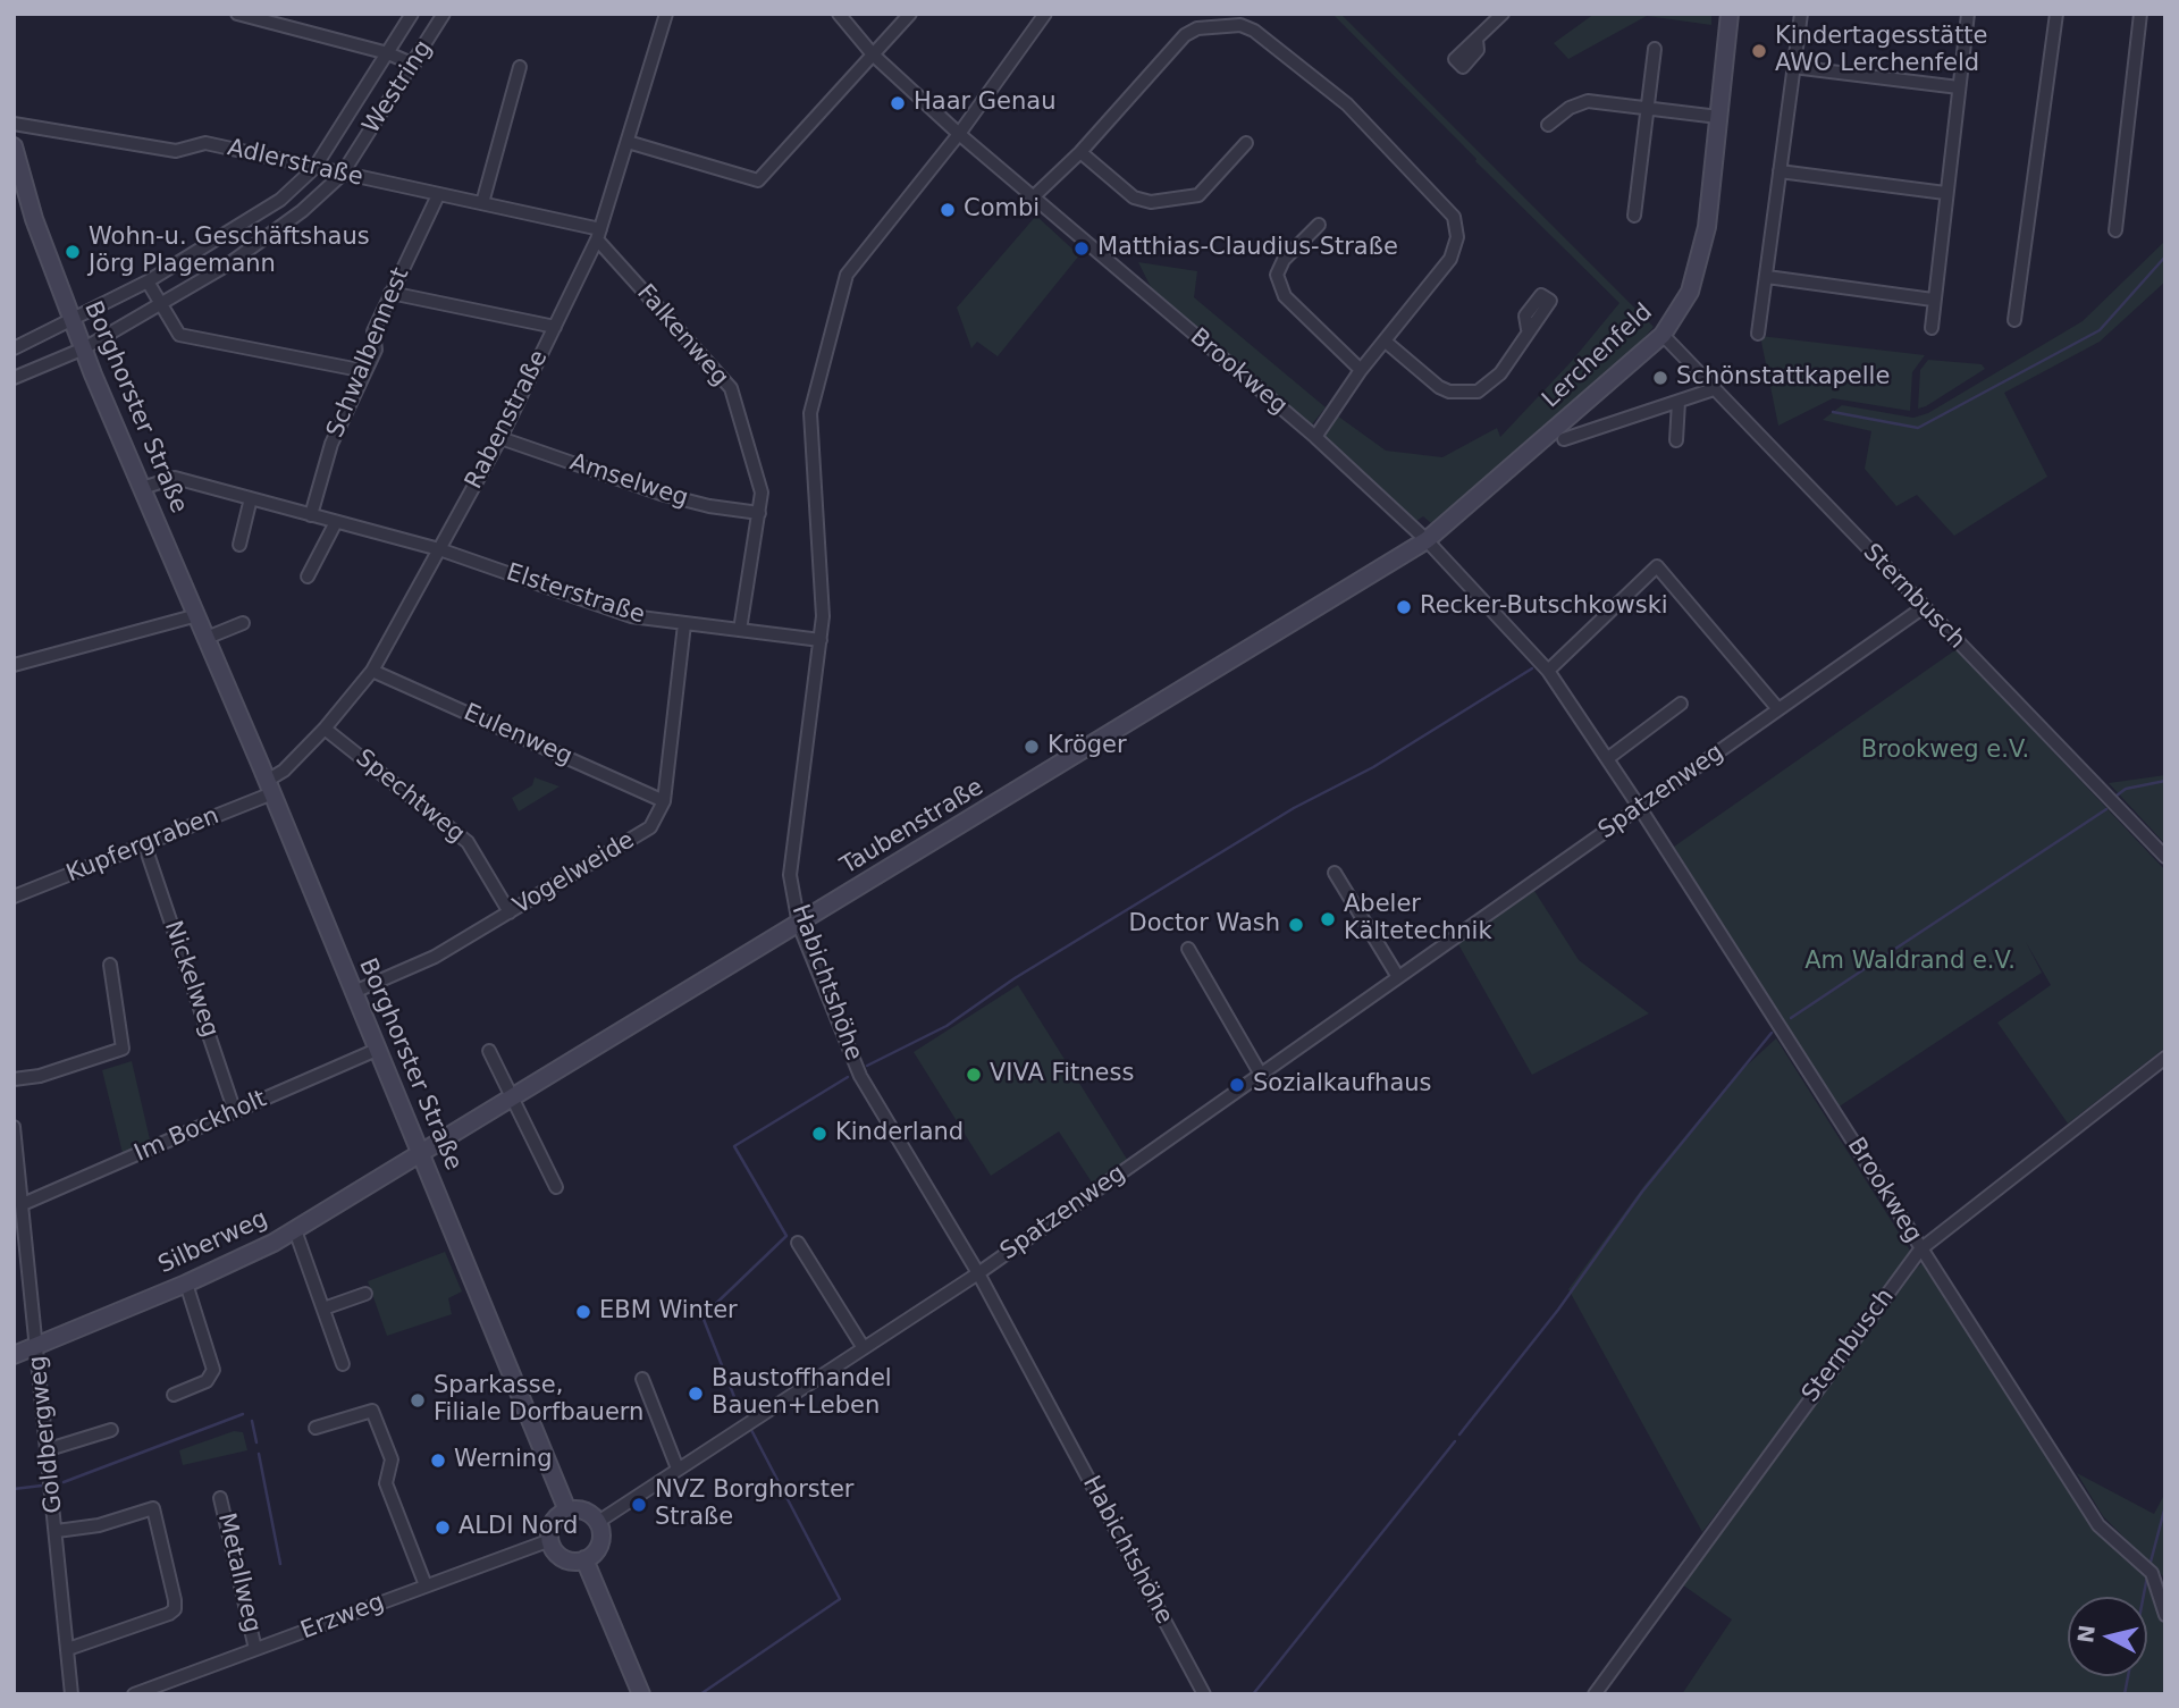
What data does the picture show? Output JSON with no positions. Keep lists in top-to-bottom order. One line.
{"streets":{"street":["Westring","Adlerstraße","Falkenweg","Schwalbennest","Lerchenfeld","Brookweg","Borghorster Straße","Rabenstraße","Amselweg","Elsterstraße","Sternbusch","Eulenweg","Spatzenweg","Spechtweg","Taubenstraße","Kupfergraben","Vogelweide","Nickelweg","Habichtshöhe","Im Bockholt","Silberweg","Goldbergweg","Metallweg","Erzweg"]},"crossings":[["Westring","Adlerstraße"],["Westring","Borghorster Straße"],["Adlerstraße","Falkenweg"],["Adlerstraße","Schwalbennest"],["Adlerstraße","Rabenstraße"],["Falkenweg","Rabenstraße"],["Falkenweg","Amselweg"],["Falkenweg","Elsterstraße"],["Schwalbennest","Elsterstraße"],["Lerchenfeld","Brookweg"],["Lerchenfeld","Sternbusch"],["Lerchenfeld","Taubenstraße"],["Brookweg","Sternbusch"],["Brookweg","Spatzenweg"],["Brookweg","Taubenstraße"],["Brookweg","Habichtshöhe"],["Borghorster Straße","Rabenstraße"],["Borghorster Straße","Elsterstraße"],["Borghorster Straße","Spatzenweg"],["Borghorster Straße","Taubenstraße"],["Borghorster Straße","Kupfergraben"],["Borghorster Straße","Vogelweide"],["Borghorster Straße","Im Bockholt"],["Borghorster Straße","Silberweg"],["Borghorster Straße","Erzweg"],["Rabenstraße","Amselweg"],["Rabenstraße","Elsterstraße"],["Rabenstraße","Eulenweg"],["Rabenstraße","Spechtweg"],["Rabenstraße","Kupfergraben"],["Elsterstraße","Vogelweide"],["Elsterstraße","Habichtshöhe"],["Sternbusch","Spatzenweg"],["Eulenweg","Vogelweide"],["Spatzenweg","Habichtshöhe"],["Spatzenweg","Erzweg"],["Spechtweg","Vogelweide"],["Taubenstraße","Habichtshöhe"],["Taubenstraße","Silberweg"],["Kupfergraben","Nickelweg"],["Nickelweg","Im Bockholt"],["Im Bockholt","Goldbergweg"],["Silberweg","Goldbergweg"],["Metallweg","Erzweg"]],"parks":["Brookweg e.V.","Am Waldrand e.V."],"places":["Kindertagesstätte AWO Lerchenfeld","Haar Genau","Combi","Matthias-Claudius-Straße","Wohn-u. Geschäftshaus Jörg Plagemann","Schönstattkapelle","Recker-Butschkowski","Kröger","Abeler Kältetechnik","Doctor Wash","VIVA Fitness","Sozialkaufhaus","Kinderland","EBM Winter","Baustoffhandel Bauen+Leben","Sparkasse, Filiale Dorfbauern","Werning","NVZ Borghorster Straße","ALDI Nord"],"north":"left"}
